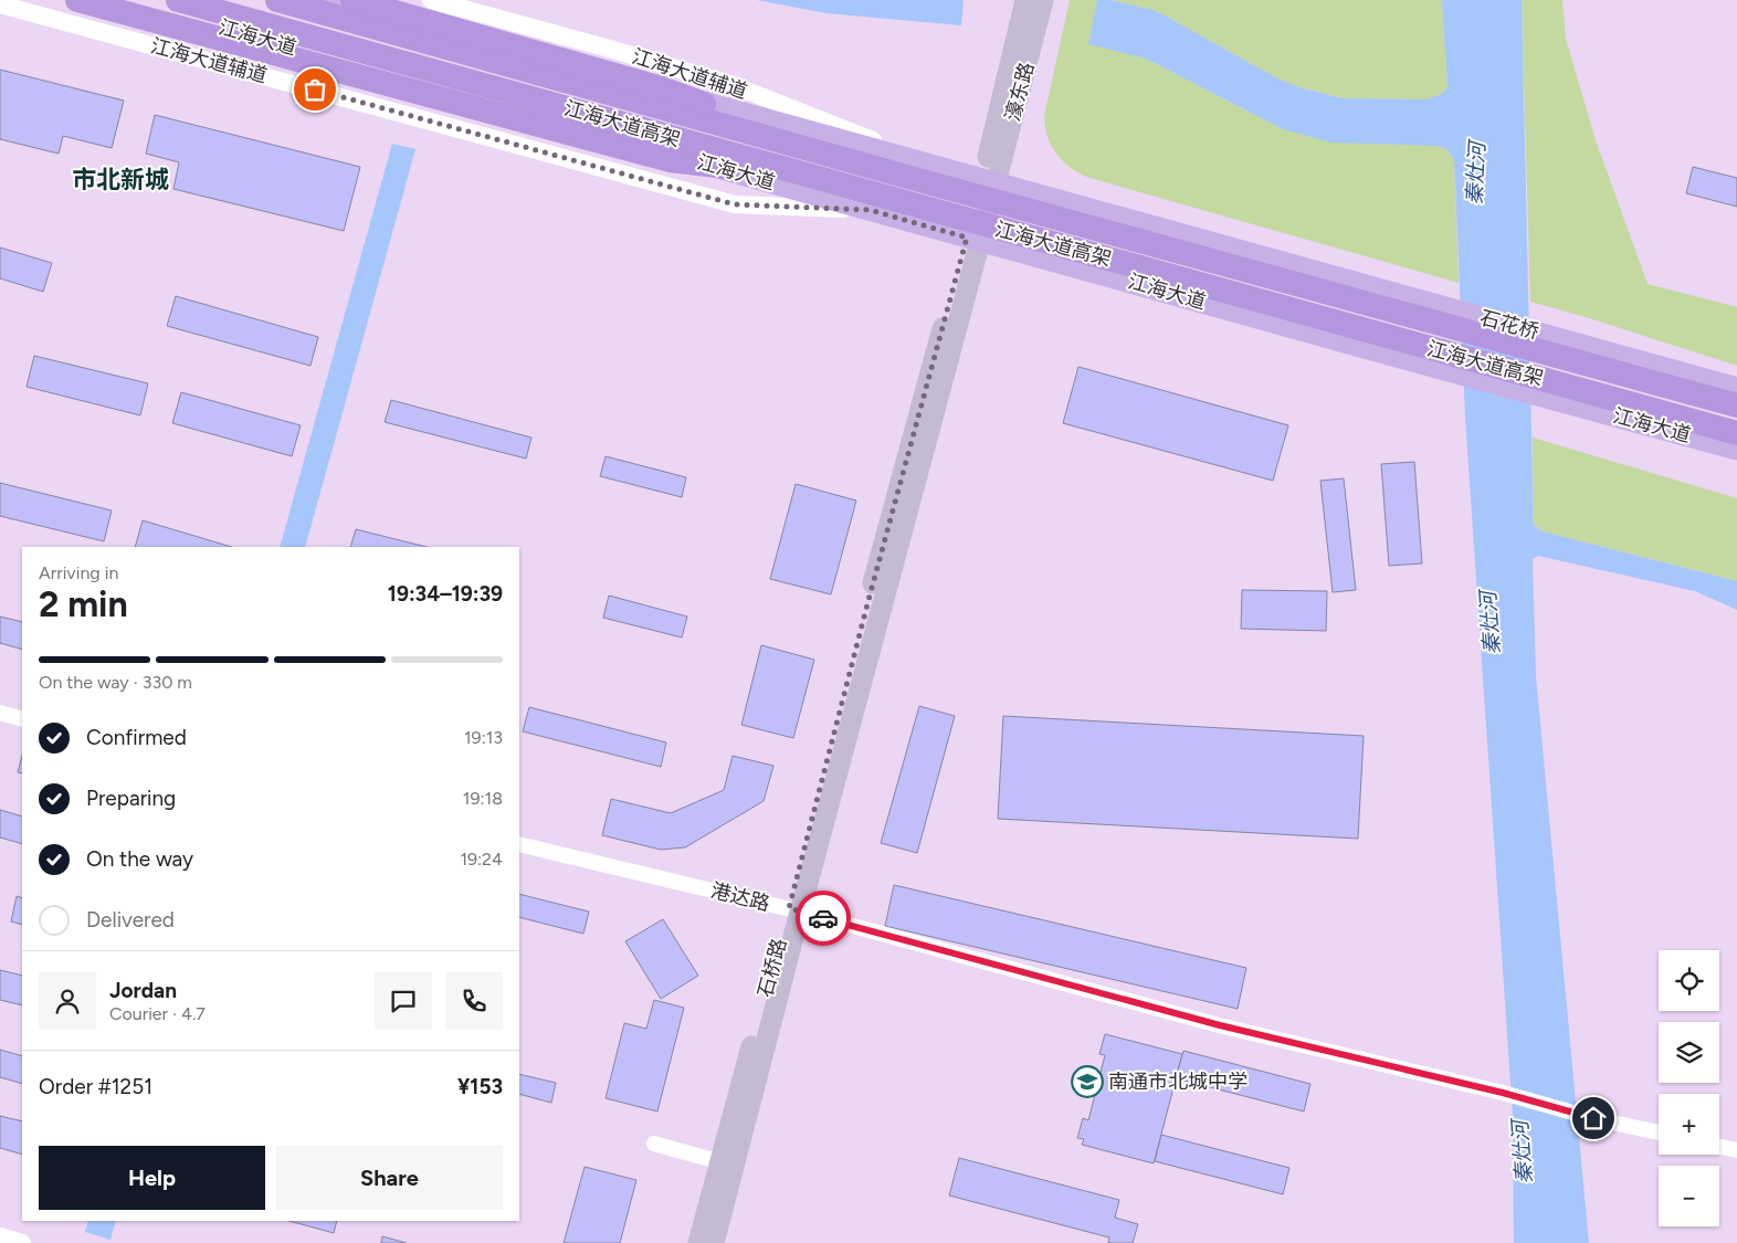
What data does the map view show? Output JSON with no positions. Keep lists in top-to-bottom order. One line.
{"streets":{"highway":["江海大道高架"],"main road":["江海大道","濠东路","石花桥","石桥路"],"street":["江海大道辅道","港达路"]},"crossings":[["江海大道","江海大道辅道"],["江海大道","石桥路"],["濠东路","石花桥"],["濠东路","石桥路"],["石花桥","石桥路"],["港达路","石桥路"]],"districts":["市北新城"],"water":["秦灶河"],"places":{"school or university":["南通市北城中学"]},"page":{"heading":["2 min","Arriving in","19:34–19:39"],"panel":["Jordan","Courier · 4.7","Order #1251","¥153"],"bar":"On the way · 330 m","list":[["Confirmed","19:13"],["Preparing","19:18"],["On the way","19:24"],"Delivered"],"map_buttons":["+","−"],"buttons":["Help","Share"]}}
